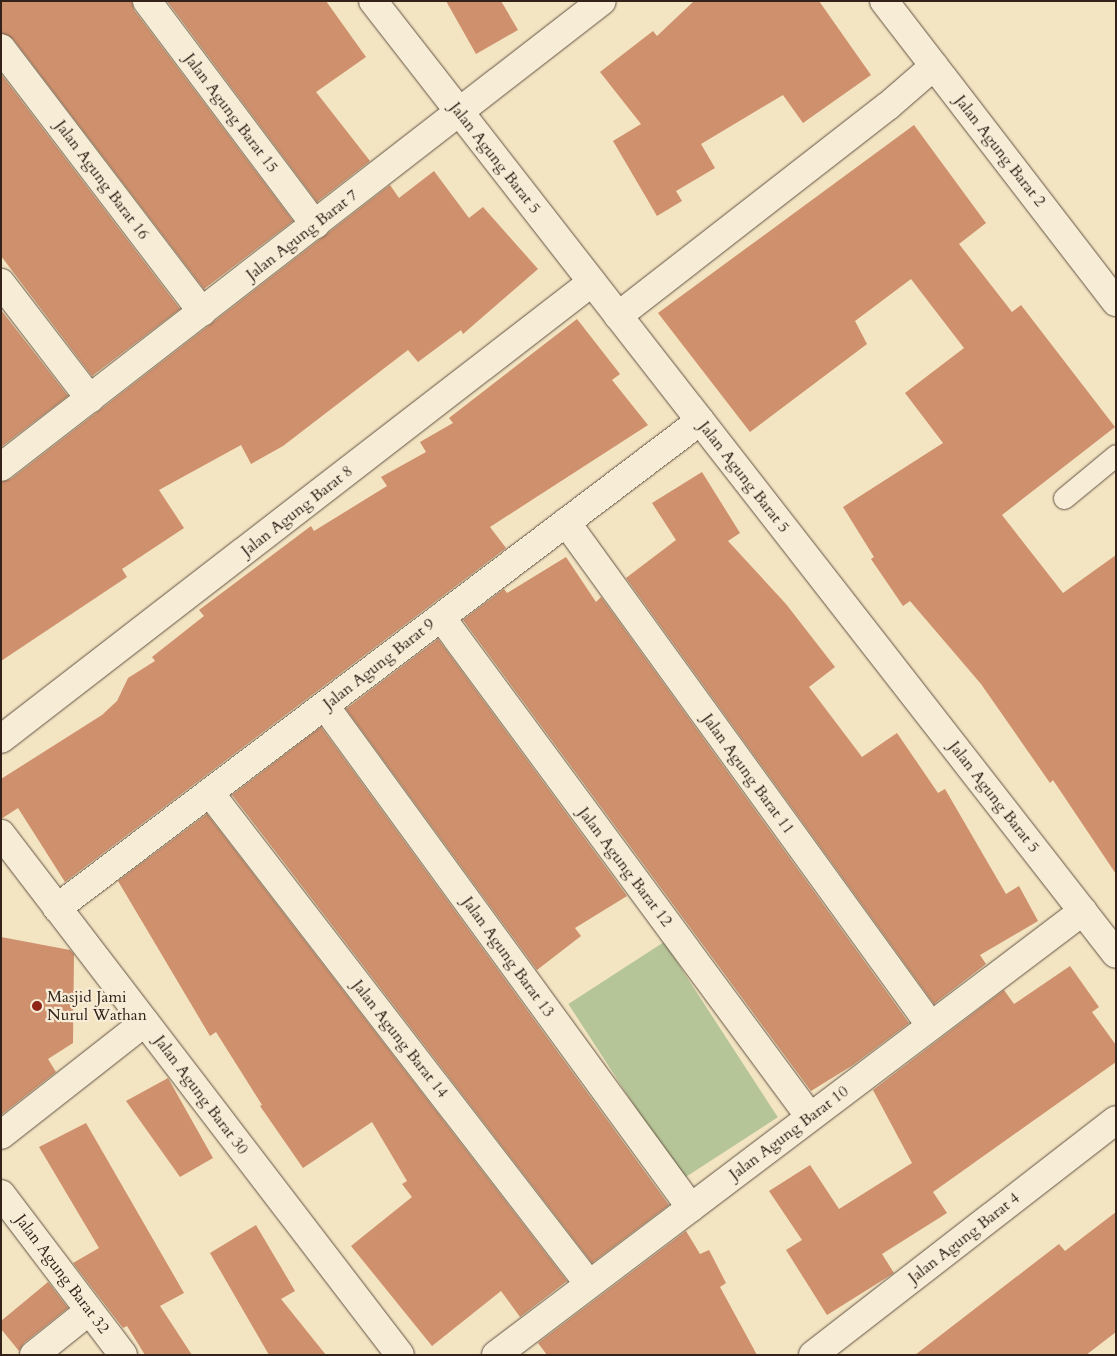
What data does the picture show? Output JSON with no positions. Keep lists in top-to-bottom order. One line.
{"streets":{"street":["Jalan Agung Barat 15","Jalan Agung Barat 2","Jalan Agung Barat 5","Jalan Agung Barat 16","Jalan Agung Barat 7","Jalan Agung Barat 8","Jalan Agung Barat 9","Jalan Agung Barat 11","Jalan Agung Barat 12","Jalan Agung Barat 13","Jalan Agung Barat 14","Jalan Agung Barat 30","Jalan Agung Barat 10","Jalan Agung Barat 4","Jalan Agung Barat 32"]},"crossings":[["Jalan Agung Barat 15","Jalan Agung Barat 7"],["Jalan Agung Barat 5","Jalan Agung Barat 7"],["Jalan Agung Barat 5","Jalan Agung Barat 8"],["Jalan Agung Barat 5","Jalan Agung Barat 9"],["Jalan Agung Barat 5","Jalan Agung Barat 10"],["Jalan Agung Barat 16","Jalan Agung Barat 7"],["Jalan Agung Barat 9","Jalan Agung Barat 11"],["Jalan Agung Barat 9","Jalan Agung Barat 12"],["Jalan Agung Barat 9","Jalan Agung Barat 13"],["Jalan Agung Barat 9","Jalan Agung Barat 14"],["Jalan Agung Barat 9","Jalan Agung Barat 30"],["Jalan Agung Barat 11","Jalan Agung Barat 10"],["Jalan Agung Barat 12","Jalan Agung Barat 10"],["Jalan Agung Barat 13","Jalan Agung Barat 10"],["Jalan Agung Barat 14","Jalan Agung Barat 10"]],"places":["Masjid Jami Nurul Wathan"]}
